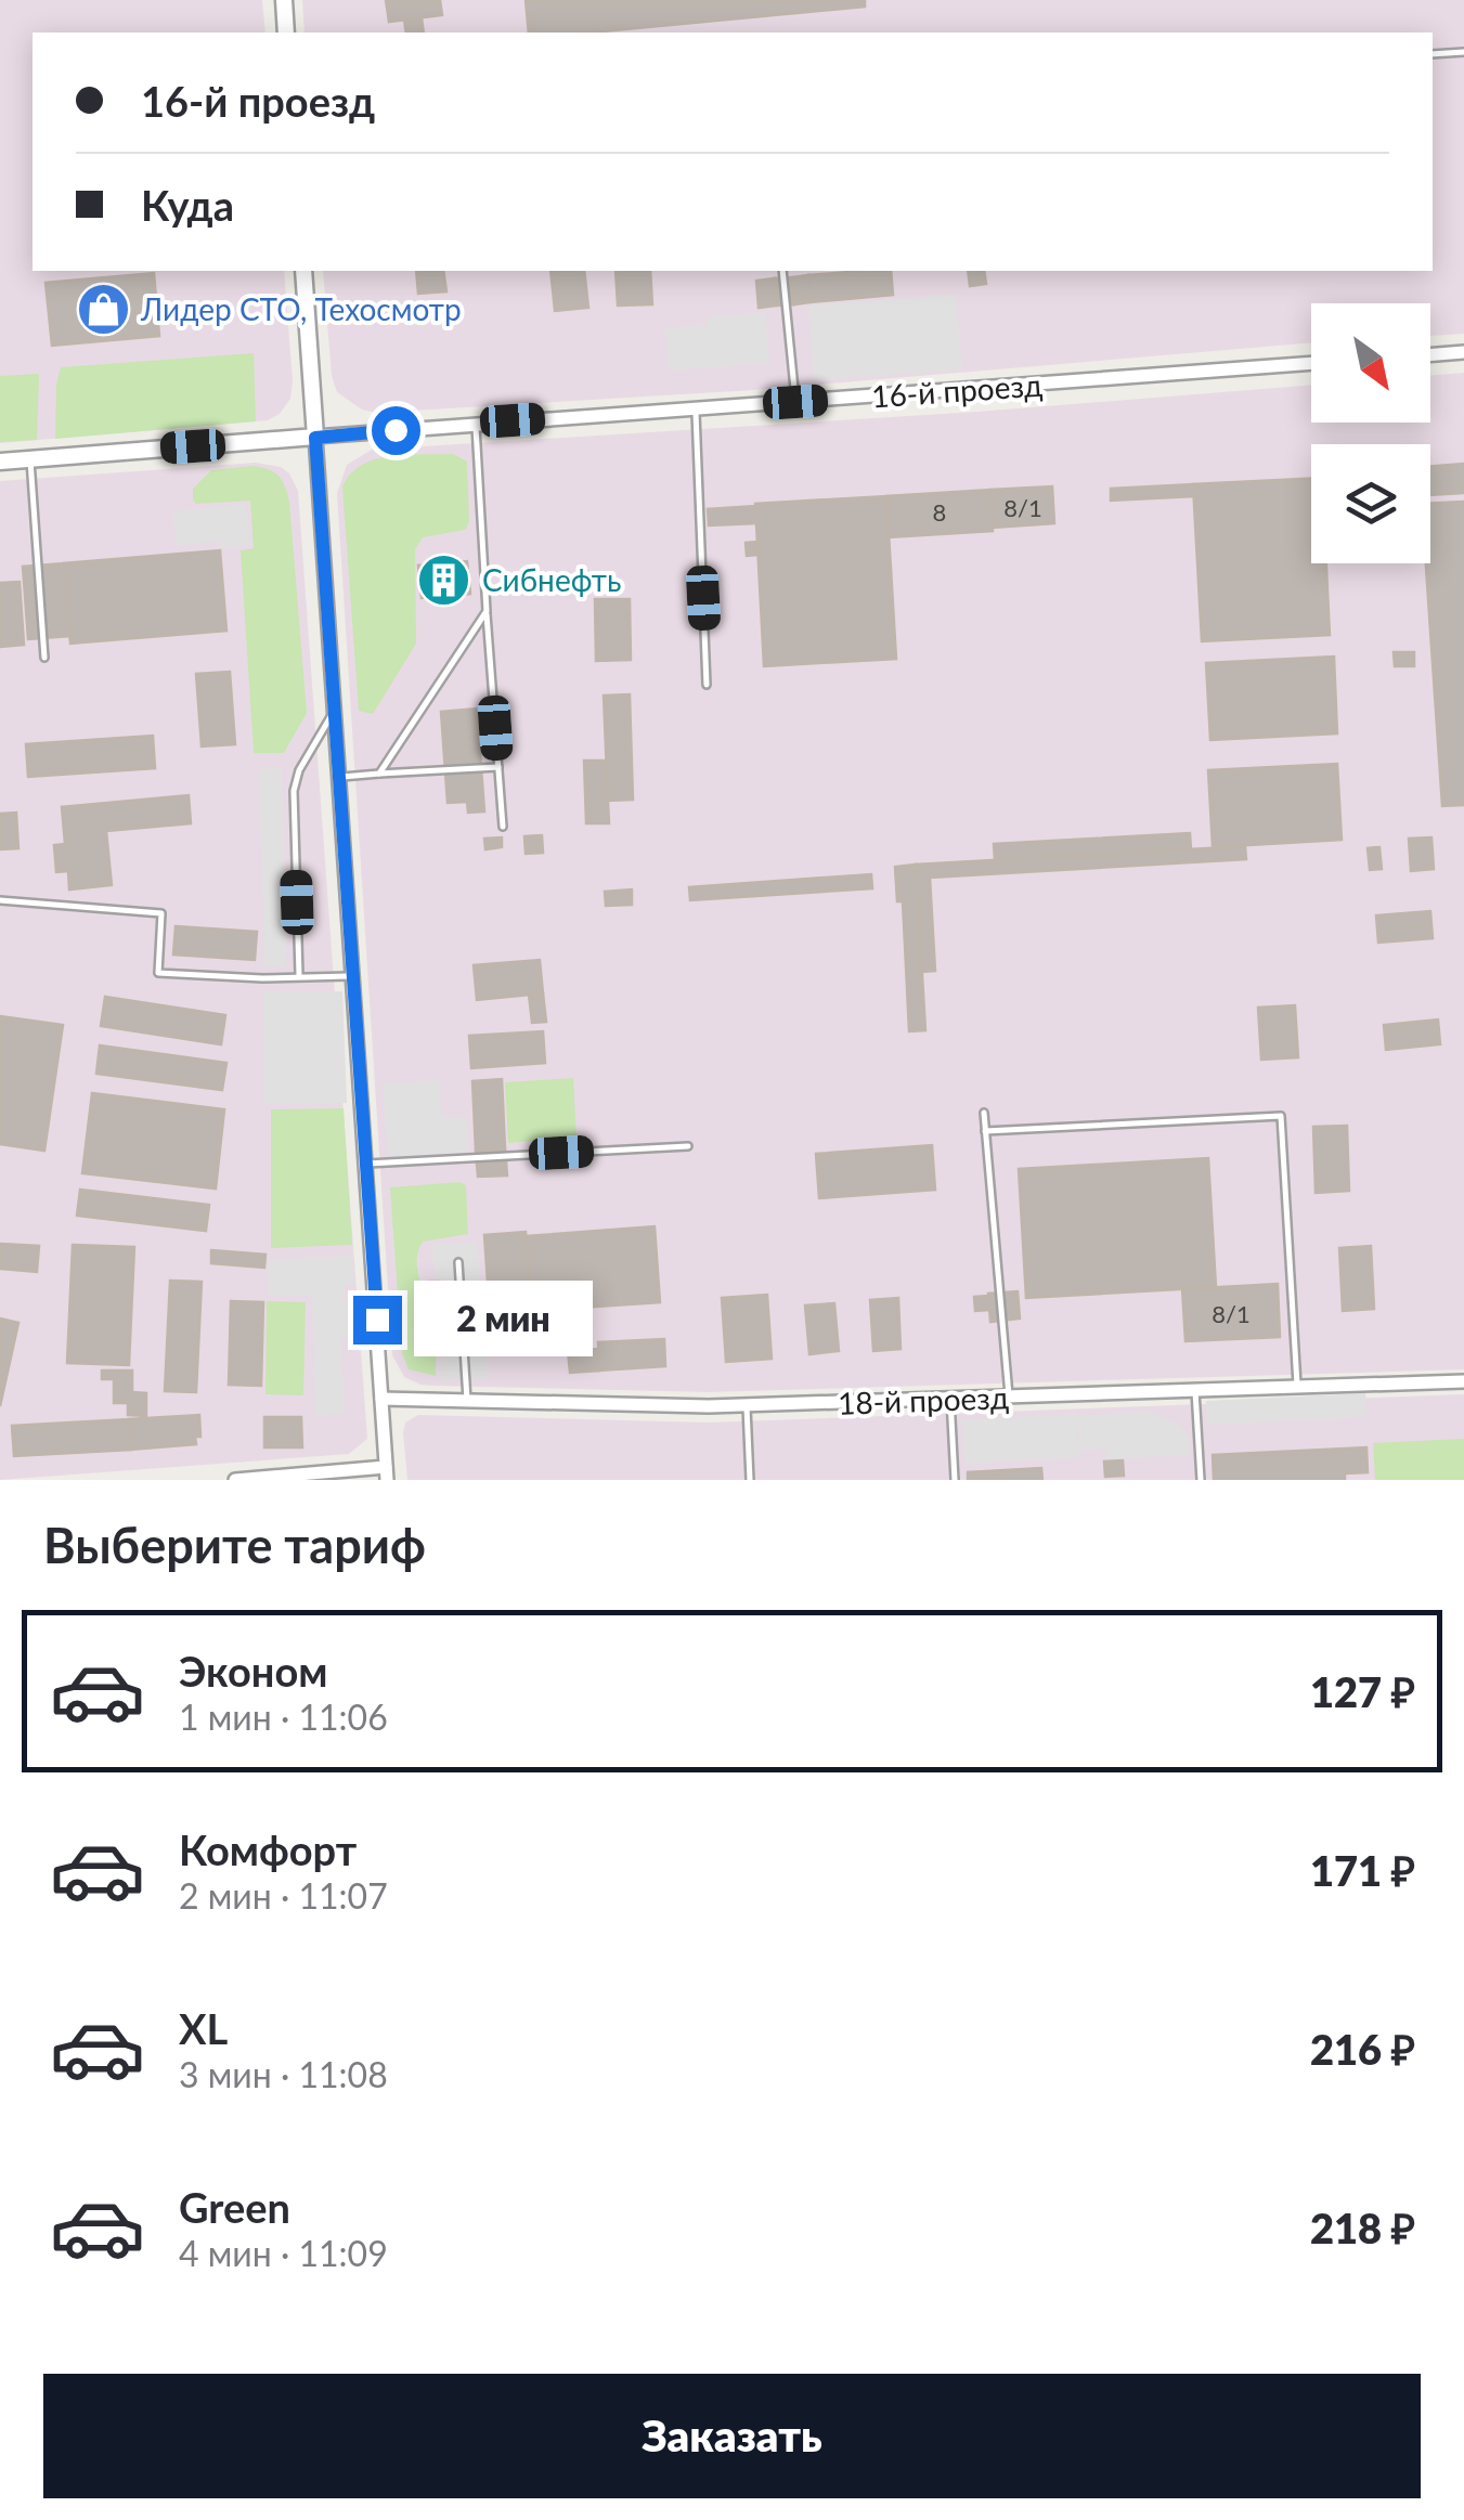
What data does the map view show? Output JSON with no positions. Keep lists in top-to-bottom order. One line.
{"streets":{"street":["16-й проезд","18-й проезд"]},"places":{"shop":["Лидер СТО, Техосмотр"],"building":["Сибнефть"]},"house_numbers":["8/1","8","8/1"],"north":"bottom right","page":{"banner":["16-й проезд","Куда"],"bubble":"2 мин","heading":"Выберите тариф","list":[{"name":"Эконом","note":"1 мин · 11:06","value":"127 ₽"},{"name":"Комфорт","note":"2 мин · 11:07","value":"171 ₽"},{"name":"XL","note":"3 мин · 11:08","value":"216 ₽"},{"name":"Green","note":"4 мин · 11:09","value":"218 ₽"}],"buttons":"Заказать"}}
